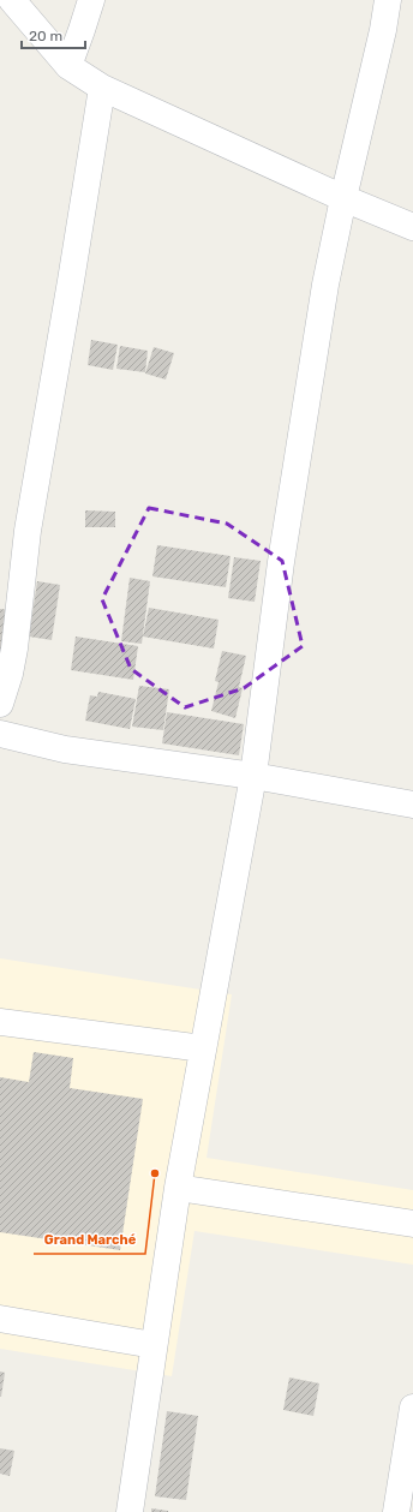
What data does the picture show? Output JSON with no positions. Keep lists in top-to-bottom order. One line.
{"places":["Grand Marché"],"scale_bar":"20 m"}
